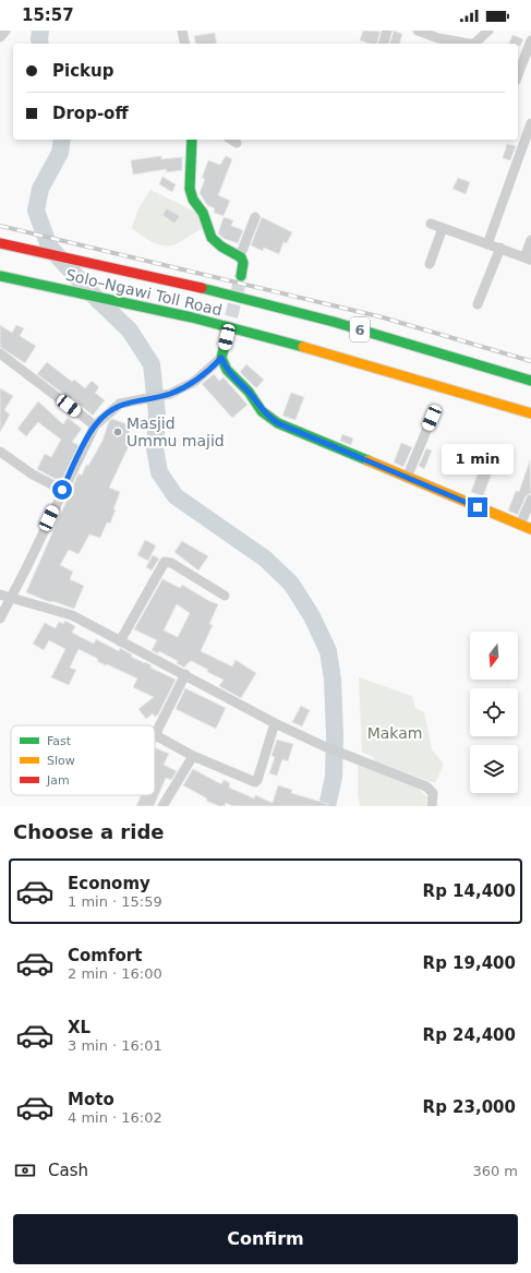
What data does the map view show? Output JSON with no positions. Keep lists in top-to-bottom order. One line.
{"streets":{"main road":["Solo–Ngawi Toll Road","6"]},"parks":["Makam"],"places":["Masjid Ummu majid"],"legend":["Fast","Slow","Jam"],"north":"bottom","page":{"status":"15:57","banner":["Pickup","Drop-off"],"bubble":"1 min","heading":"Choose a ride","list":[{"name":"Economy","note":"1 min · 15:59","value":"Rp 14,400"},{"name":"Comfort","note":"2 min · 16:00","value":"Rp 19,400"},{"name":"XL","note":"3 min · 16:01","value":"Rp 24,400"},{"name":"Moto","note":"4 min · 16:02","value":"Rp 23,000"}],"pay":["Cash","360 m"],"buttons":"Confirm"}}
